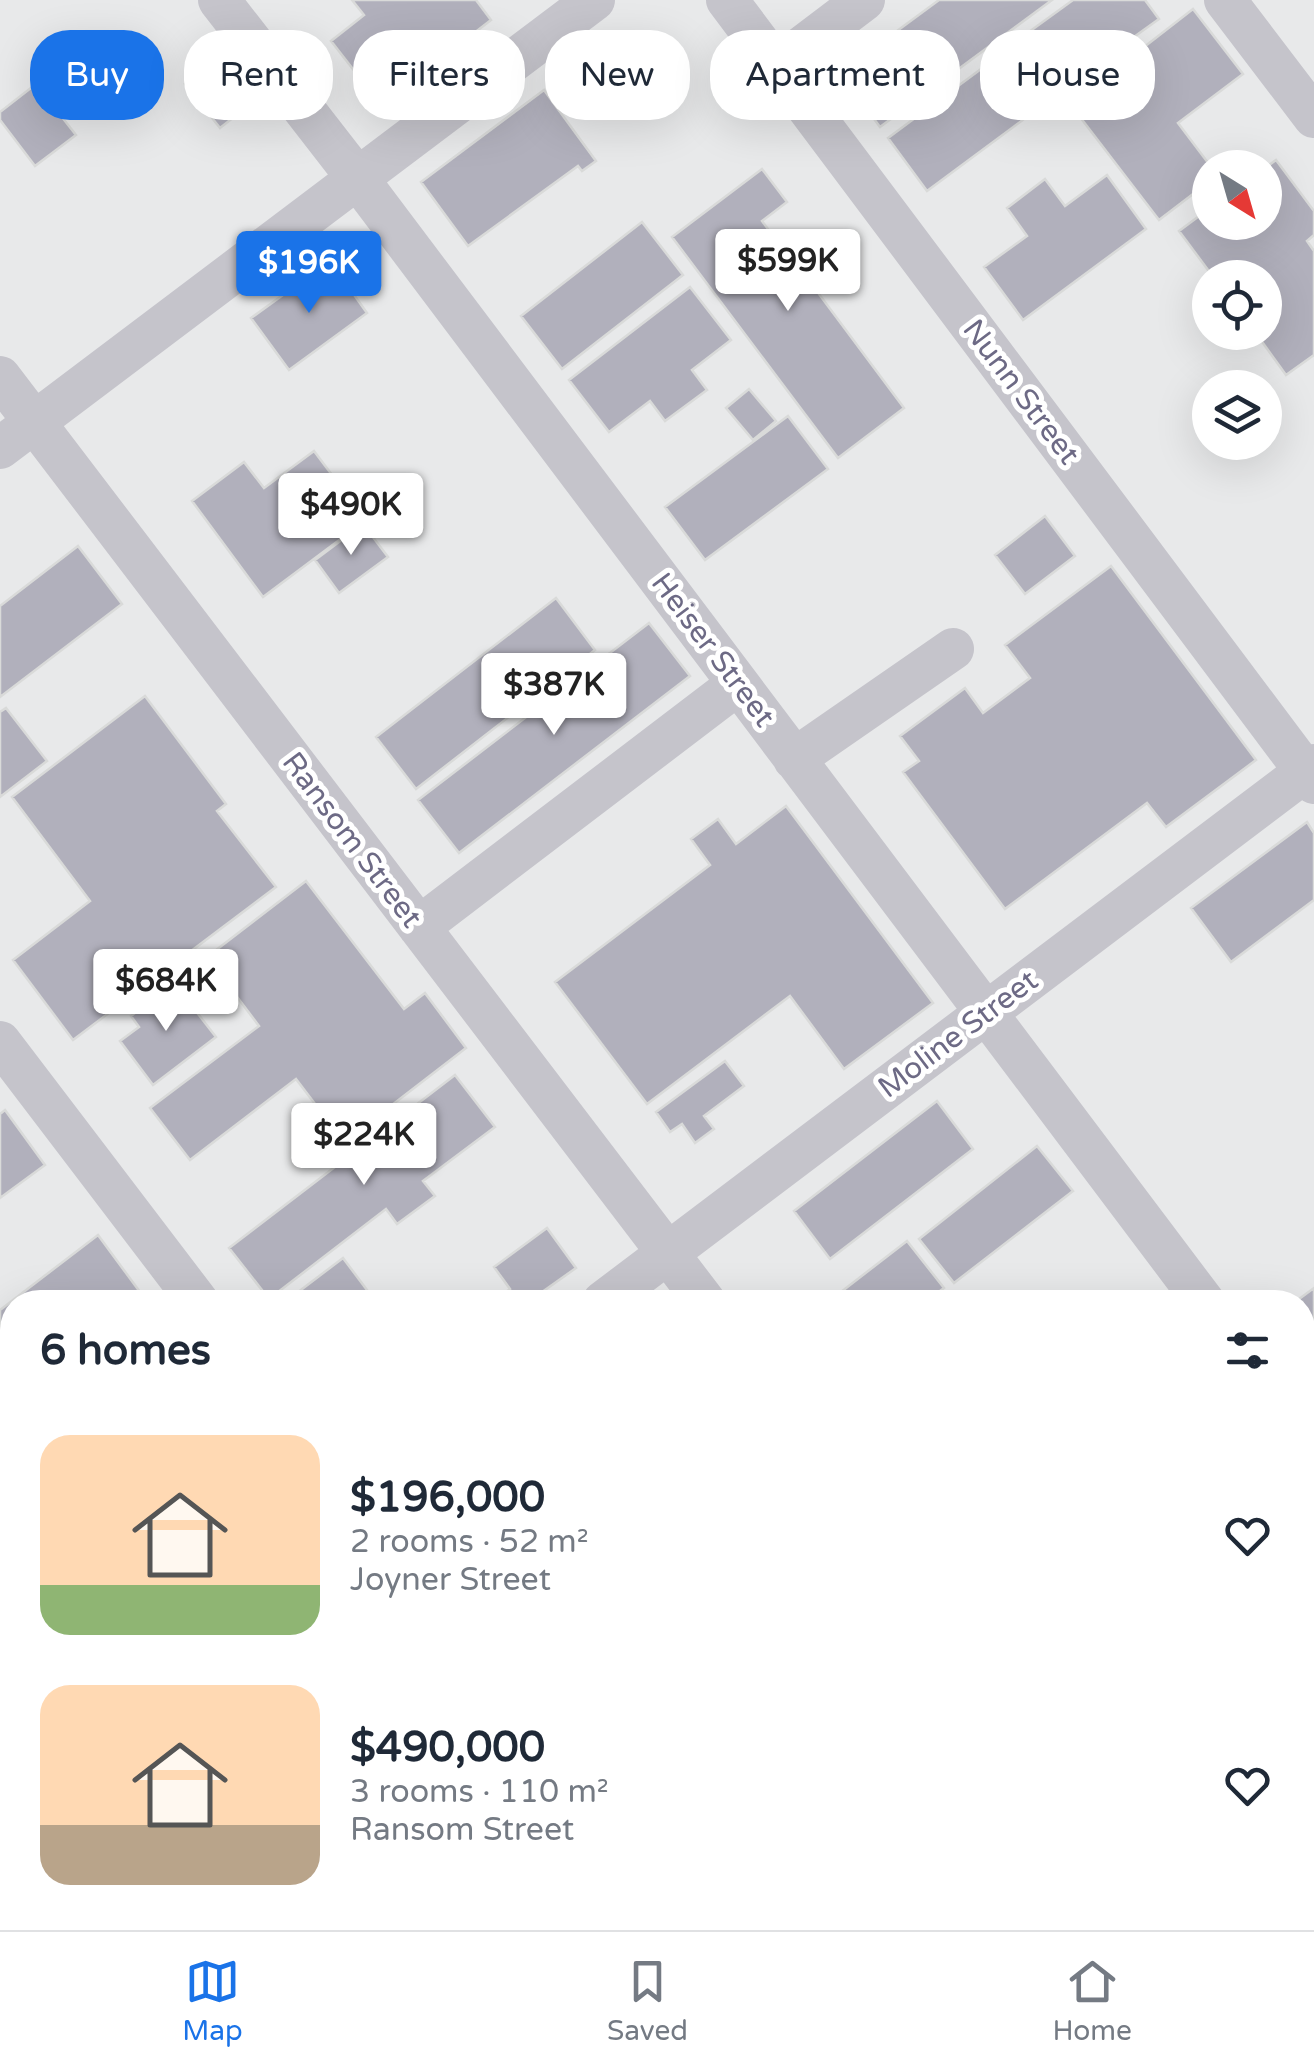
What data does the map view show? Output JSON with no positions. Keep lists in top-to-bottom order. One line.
{"streets":{"street":["Nunn Street","Heiser Street","Ransom Street","Moline Street"]},"crossings":[["Nunn Street","Moline Street"],["Heiser Street","Moline Street"],["Ransom Street","Moline Street"]],"north":"bottom right","page":{"chip":["Buy","Rent","Filters","New","Apartment","House"],"price":["$599K","$196K","$490K","$387K","$684K","$224K"],"heading":"6 homes","list":[{"name":"$196,000","note":"2 rooms · 52 m² · Joyner Street"},{"name":"$490,000","note":"3 rooms · 110 m² · Ransom Street"}],"tabs":["Map","Saved","Home"]}}
